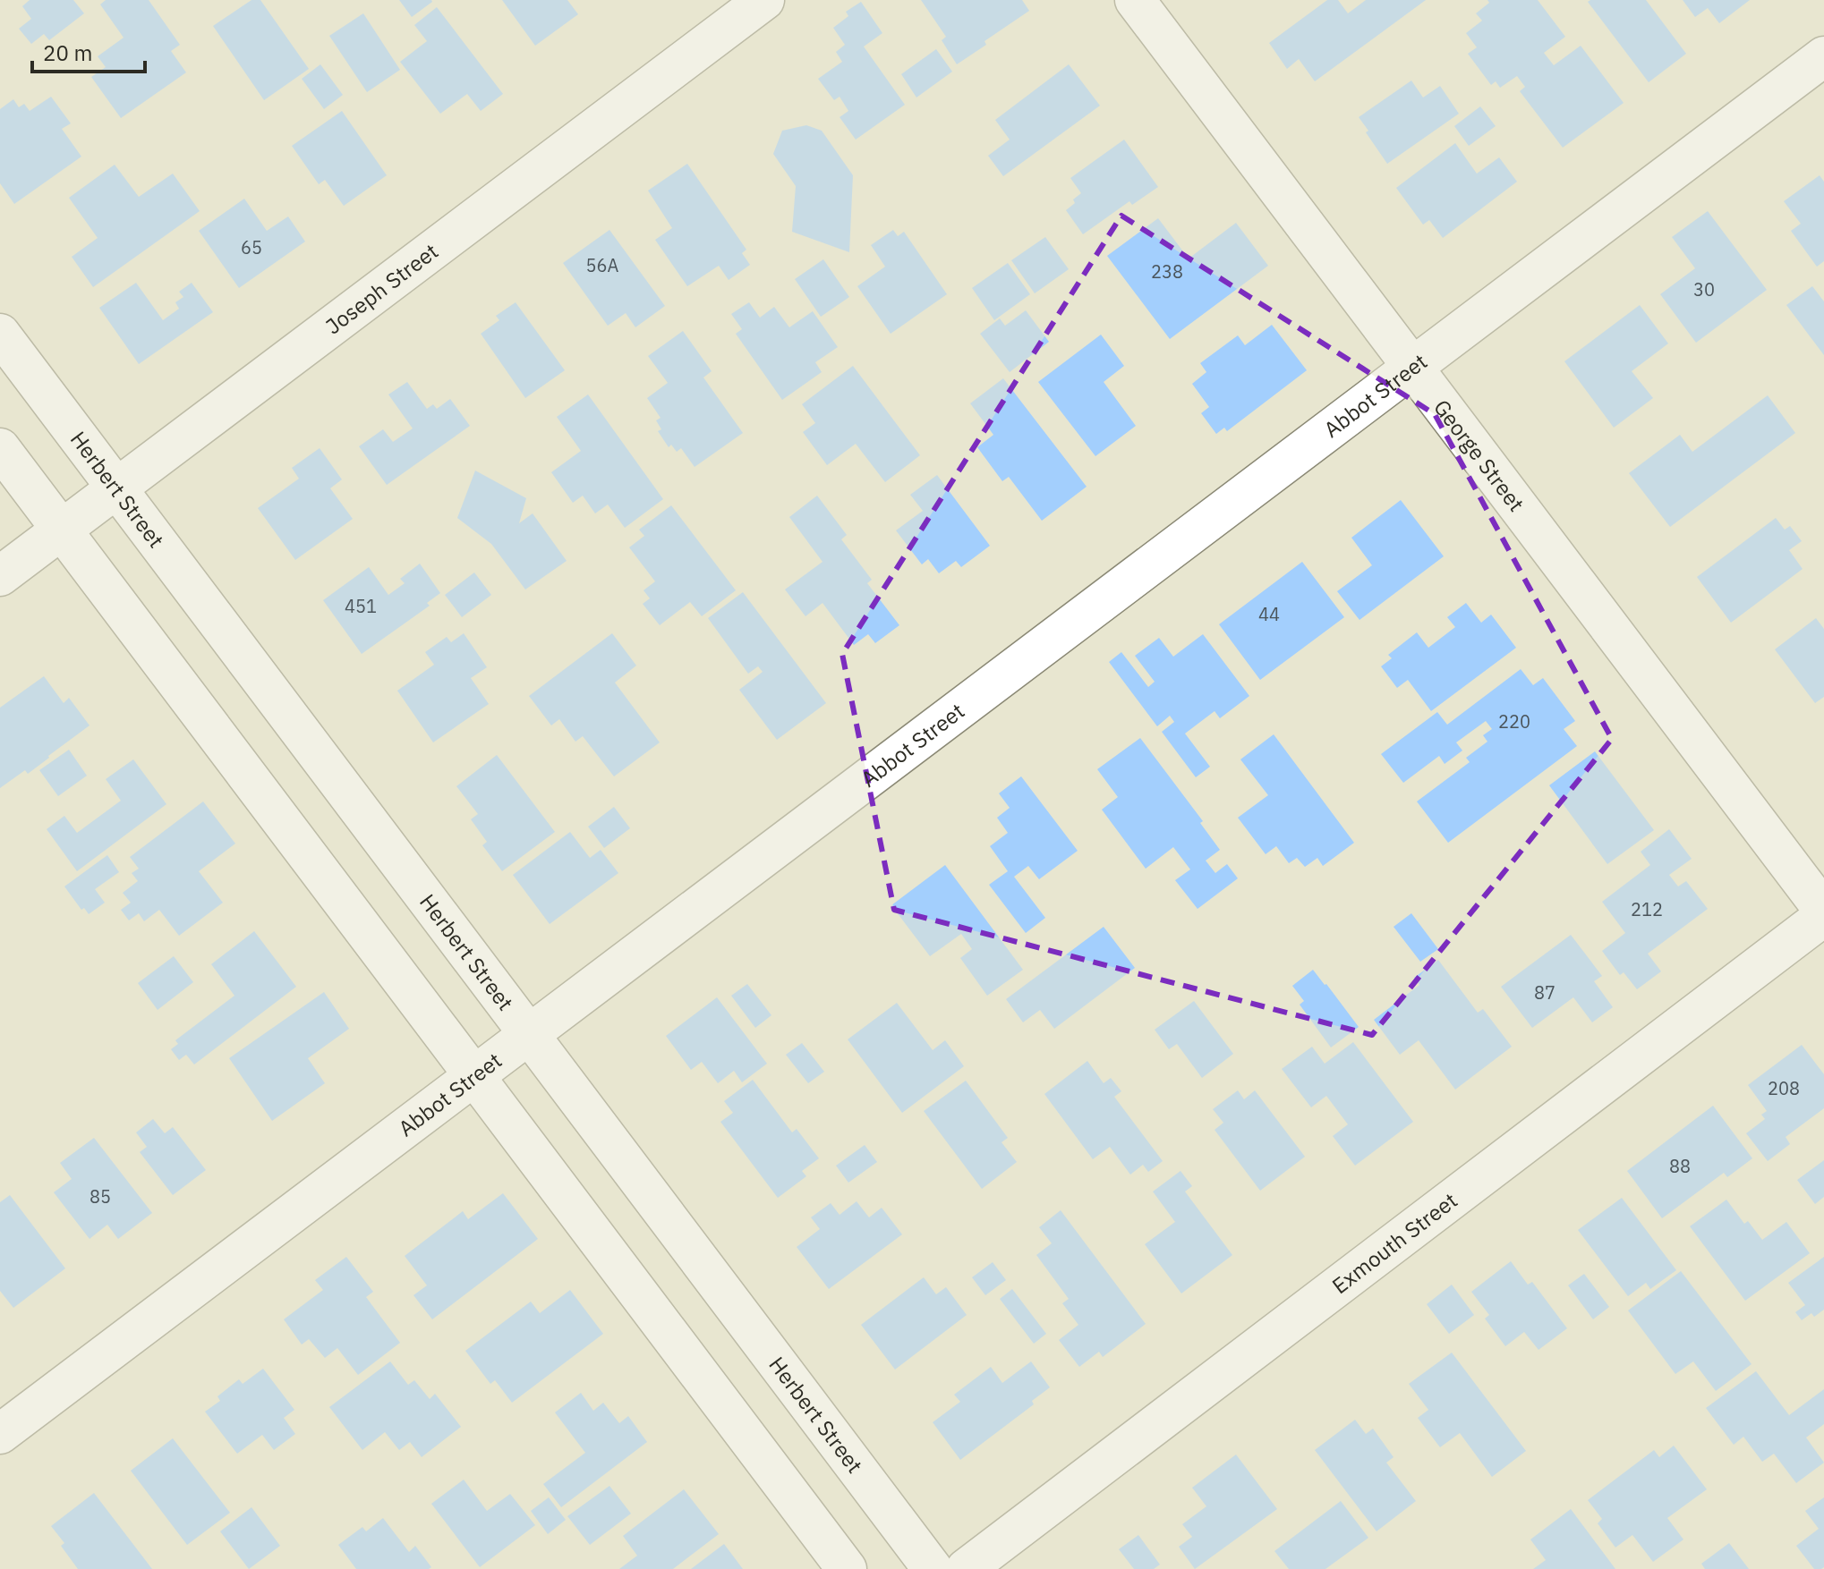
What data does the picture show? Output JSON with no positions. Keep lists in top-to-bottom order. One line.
{"streets":{"street":["Joseph Street","Abbot Street","George Street","Herbert Street","Exmouth Street"]},"crossings":[["Joseph Street","Herbert Street"],["Abbot Street","George Street"],["Abbot Street","Herbert Street"]],"house_numbers":["65","56A","238","30","451","44","220","212","87","208","88","85"],"scale_bar":"20 m"}
